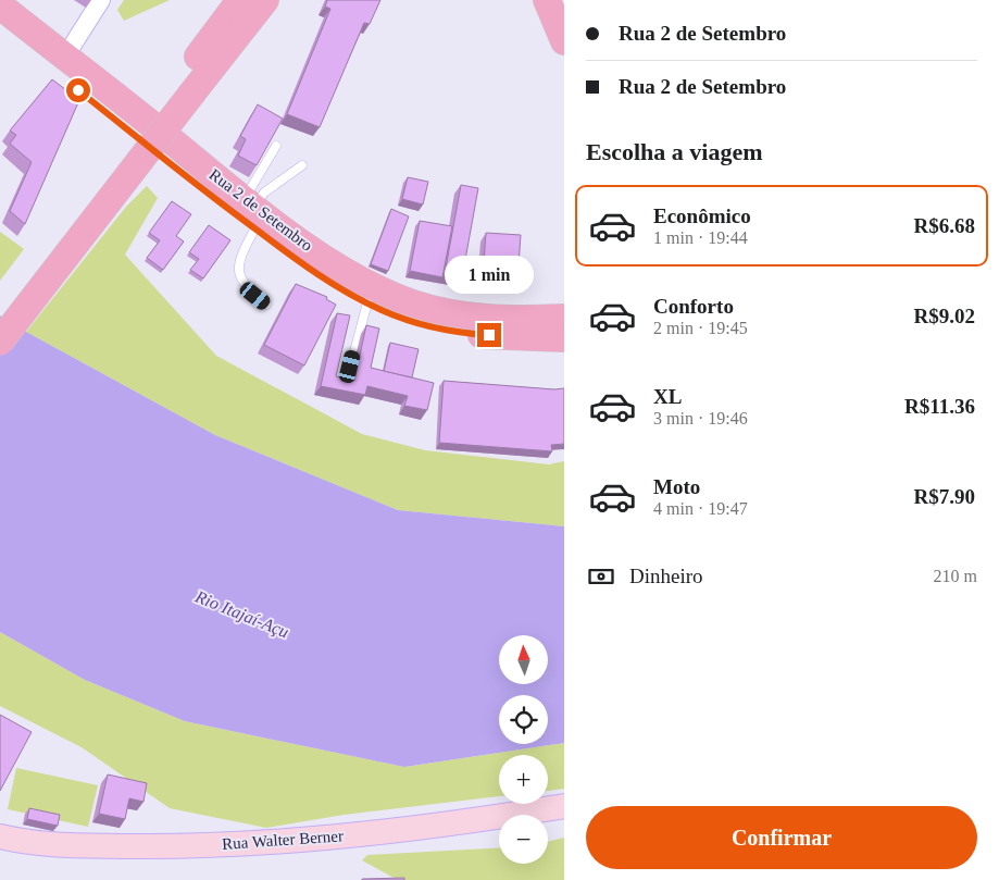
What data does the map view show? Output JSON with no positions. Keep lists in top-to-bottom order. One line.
{"streets":{"main road":["Rua 2 de Setembro"],"street":["Rua Walter Berner"]},"water":["Rio Itajaí-Açu"],"north":"top","page":{"banner":["Rua 2 de Setembro","Rua 2 de Setembro"],"heading":"Escolha a viagem","list":[{"name":"Econômico","note":"1 min · 19:44","value":"R$6.68"},{"name":"Conforto","note":"2 min · 19:45","value":"R$9.02"},{"name":"XL","note":"3 min · 19:46","value":"R$11.36"},{"name":"Moto","note":"4 min · 19:47","value":"R$7.90"}],"bubble":"1 min","pay":["Dinheiro","210 m"],"map_buttons":["+","−"],"buttons":"Confirmar"}}
